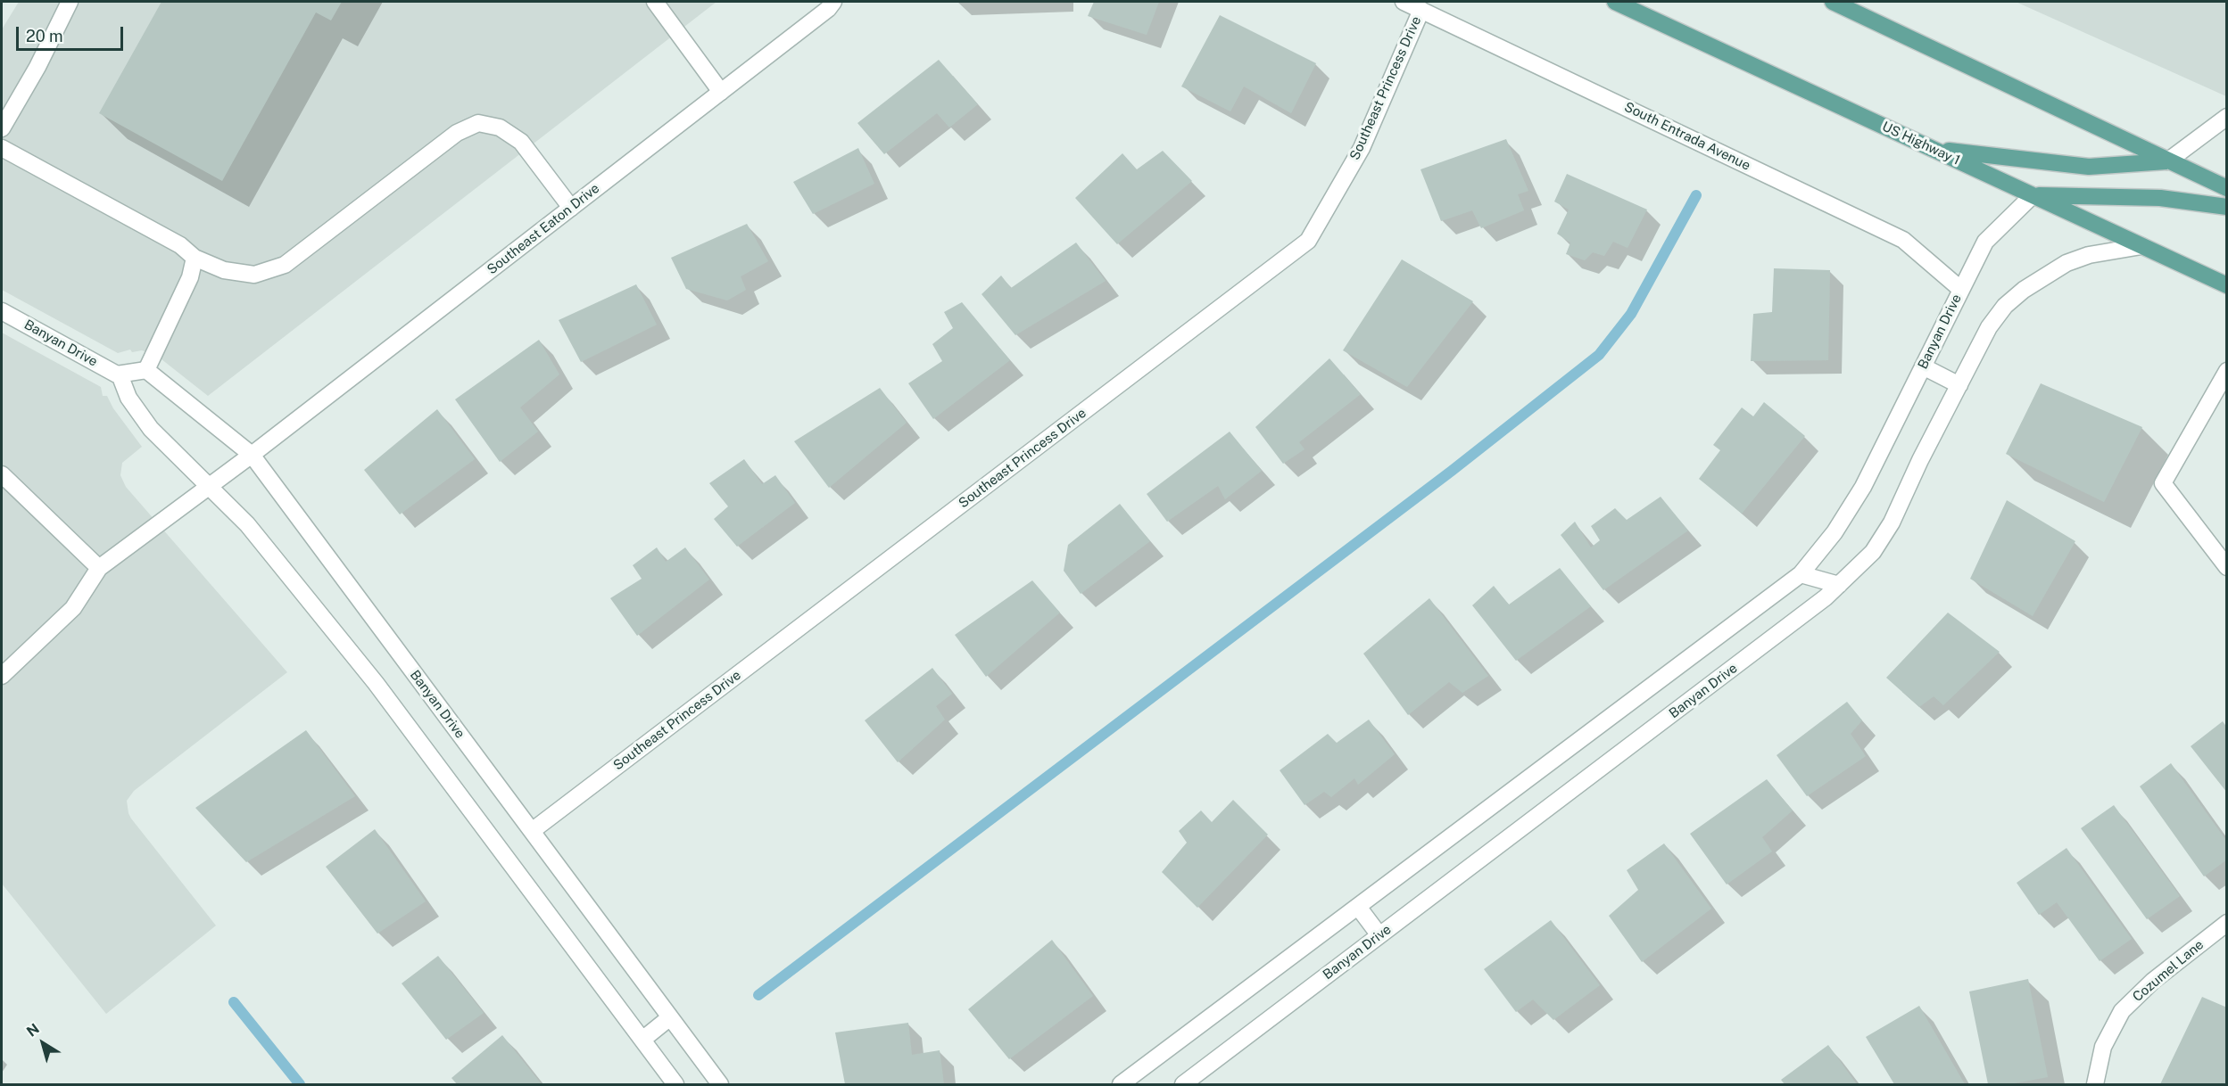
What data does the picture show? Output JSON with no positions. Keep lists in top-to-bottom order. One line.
{"streets":{"main road":["US Highway 1"],"street":["Southeast Princess Drive","South Entrada Avenue","Southeast Eaton Drive","Banyan Drive","Cozumel Lane"]},"crossings":[["Southeast Princess Drive","South Entrada Avenue"],["Southeast Princess Drive","Banyan Drive"],["South Entrada Avenue","Banyan Drive"],["US Highway 1","Banyan Drive"],["Southeast Eaton Drive","Banyan Drive"]],"scale_bar":"20 m","north":"top left"}
